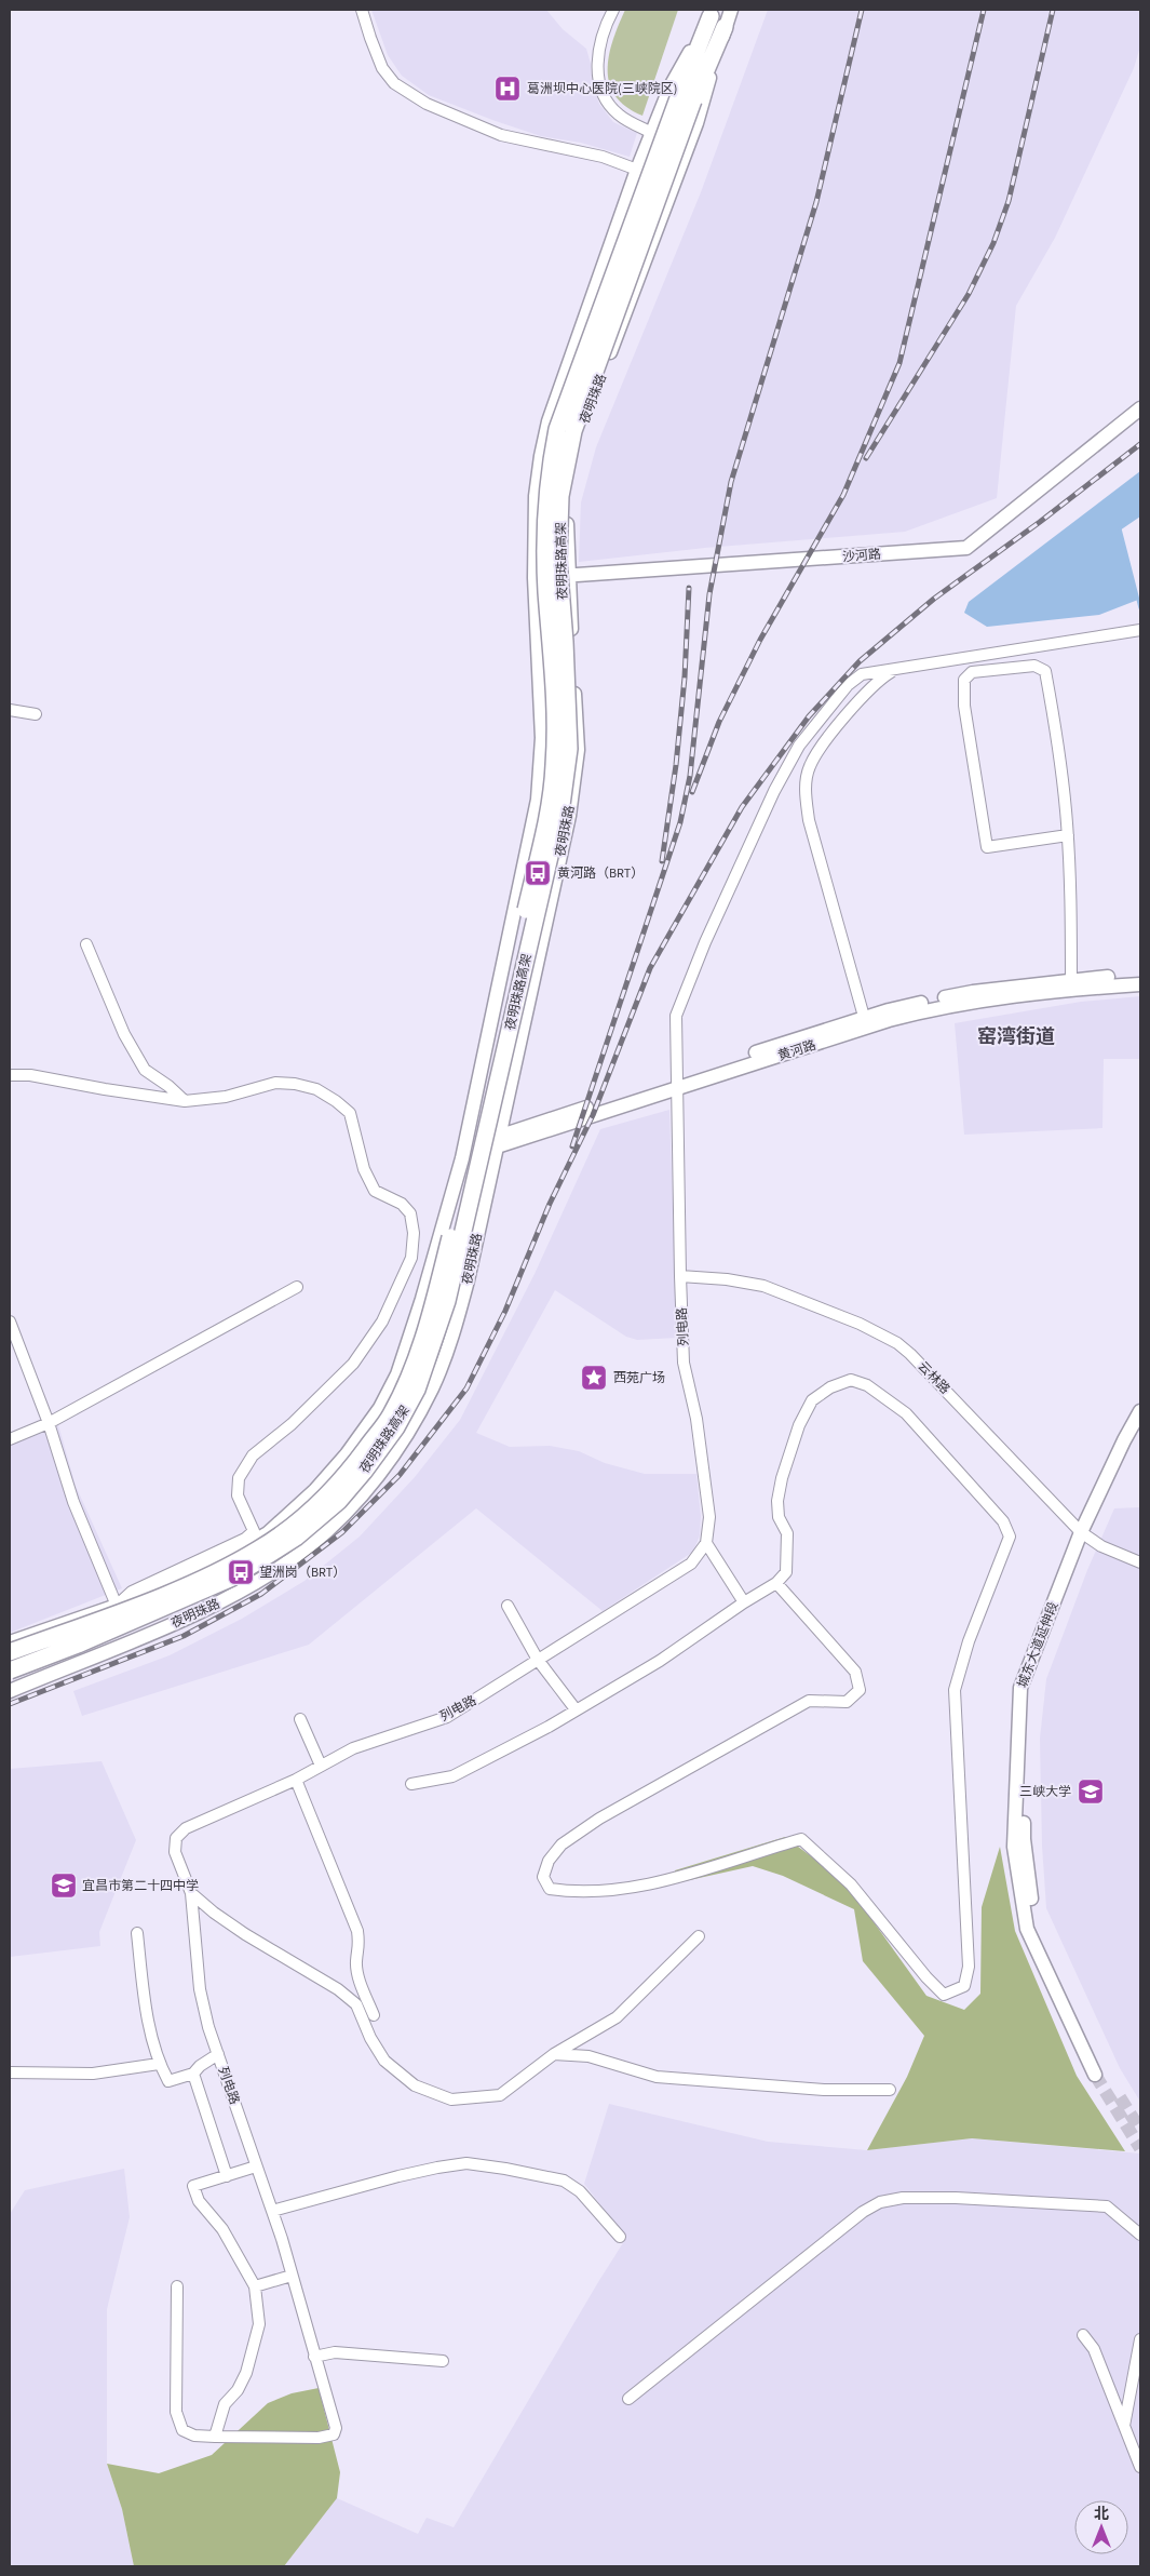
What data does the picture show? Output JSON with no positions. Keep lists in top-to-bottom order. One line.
{"streets":{"highway":["夜明珠路高架"],"main road":["夜明珠路","沙河路","黄河路","城东大道延伸段"],"street":["列电路","云林路"]},"crossings":[["夜明珠路","沙河路"],["夜明珠路","黄河路"],["黄河路","列电路"],["列电路","云林路"],["云林路","城东大道延伸段"]],"districts":["窑湾街道"],"places":{"hospital":["葛洲坝中心医院(三峡院区)"],"bus stop":["黄河路（BRT）","望洲岗（BRT）"],"place":["西苑广场"],"school or university":["三峡大学","宜昌市第二十四中学"]},"north":"top"}
